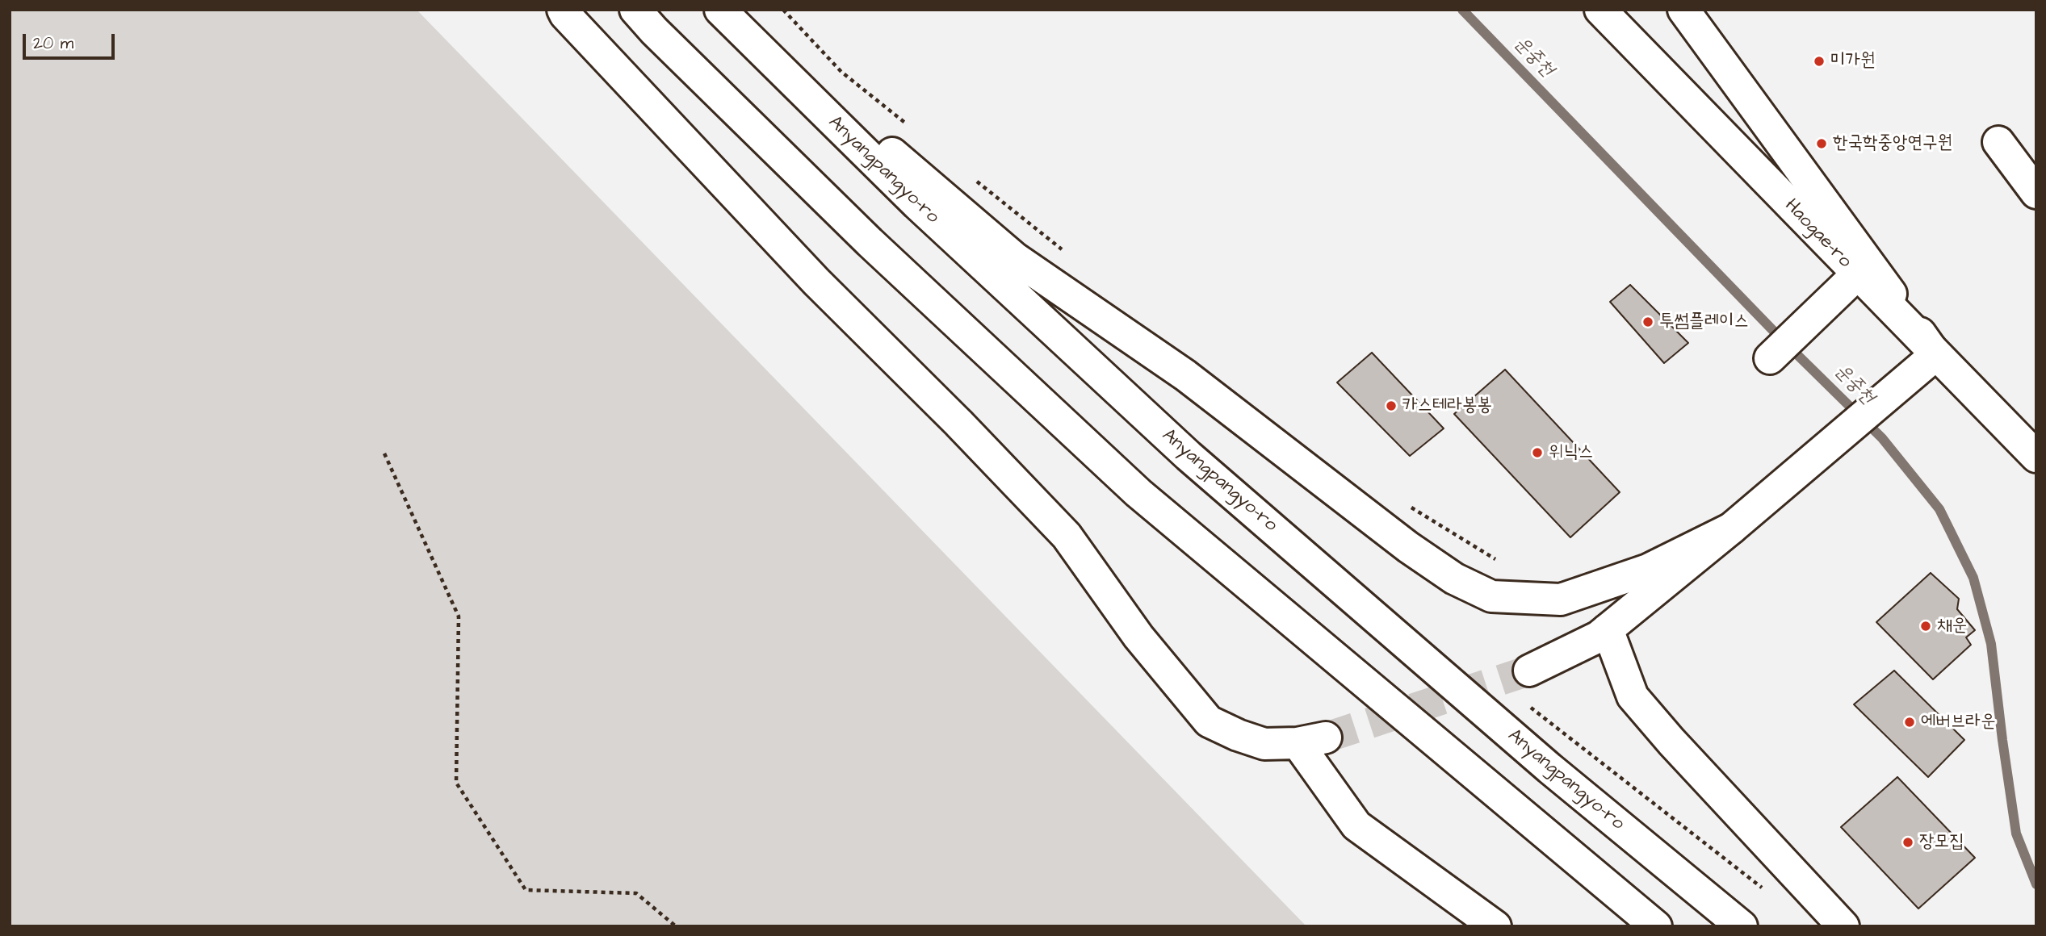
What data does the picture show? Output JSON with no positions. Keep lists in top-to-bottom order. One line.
{"streets":{"main road":["Anyangpangyo-ro","Haogae-ro"]},"water":["운중천"],"places":["미가원","한국학중앙연구원","투썸플레이스","카스테라봉봉","위닉스","채운","에버브라운","장모집"],"scale_bar":"20 m"}
